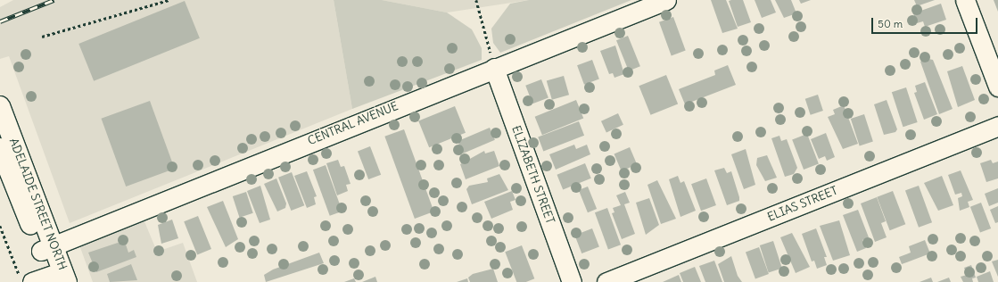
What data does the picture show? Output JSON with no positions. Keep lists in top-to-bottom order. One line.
{"streets":{"main road":["ADELAIDE STREET NORTH"],"street":["CENTRAL AVENUE","ELIZABETH STREET","ELIAS STREET"]},"crossings":[["CENTRAL AVENUE","ELIZABETH STREET"],["CENTRAL AVENUE","ADELAIDE STREET NORTH"]],"scale_bar":"50 m"}
